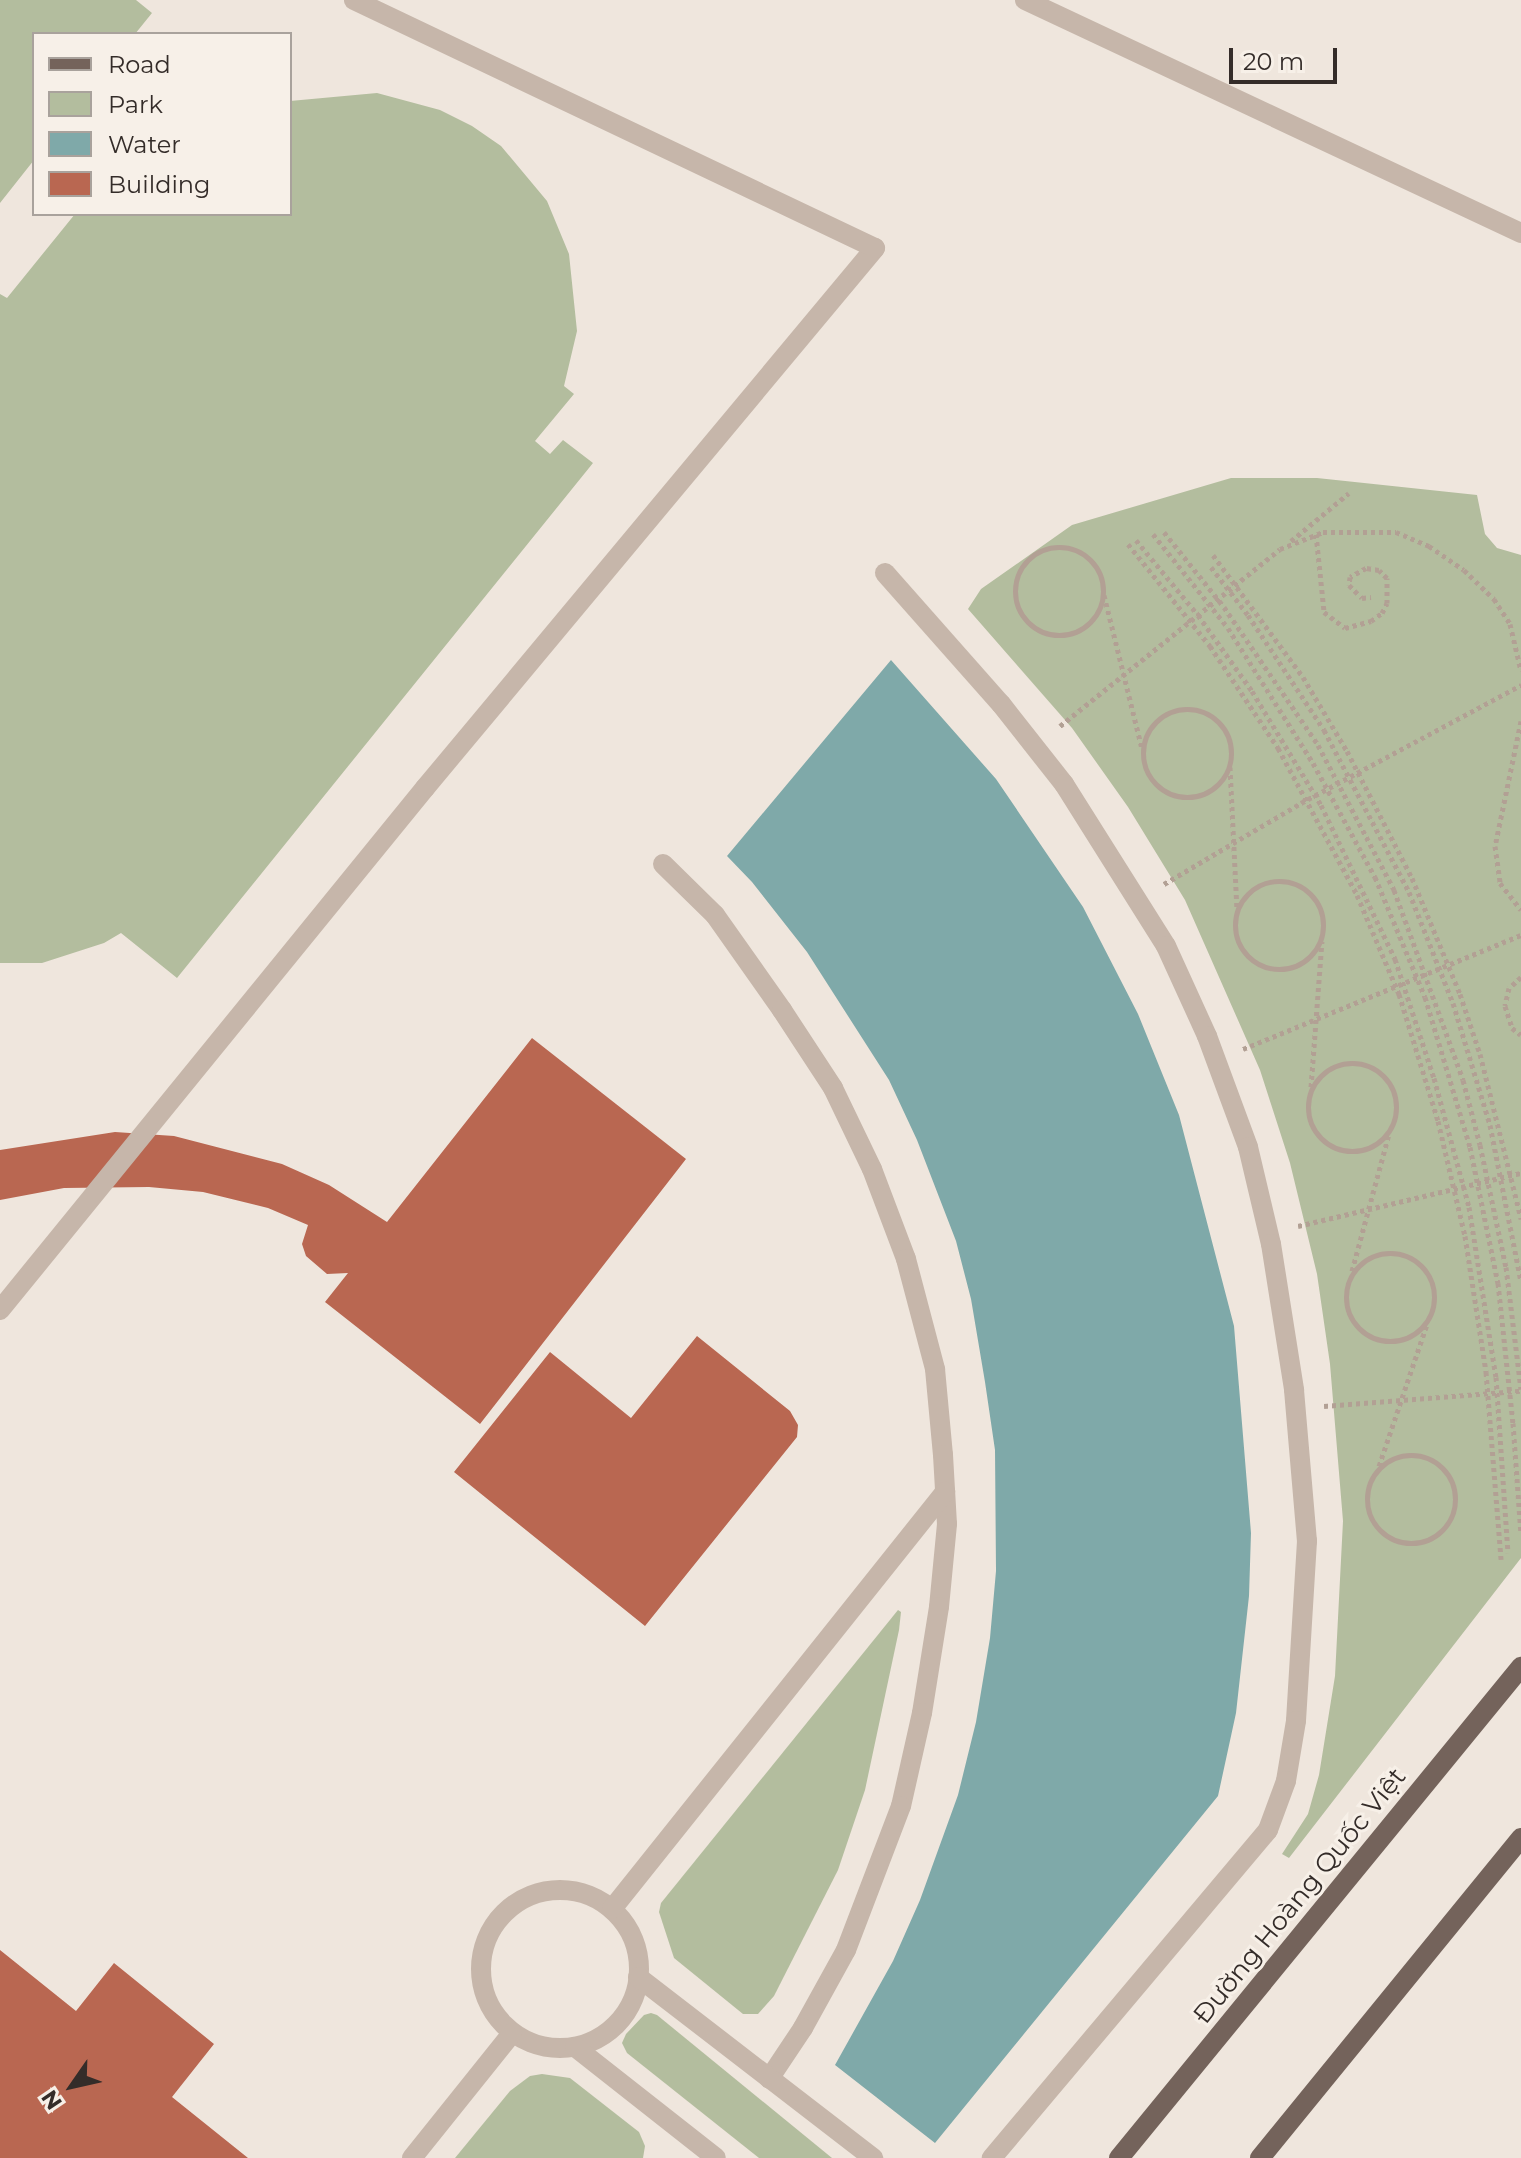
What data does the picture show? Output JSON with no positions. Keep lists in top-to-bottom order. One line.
{"streets":{"main road":["Đường Hoàng Quốc Việt"]},"legend":["Road","Park","Water","Building"],"scale_bar":"20 m","north":"bottom left"}
